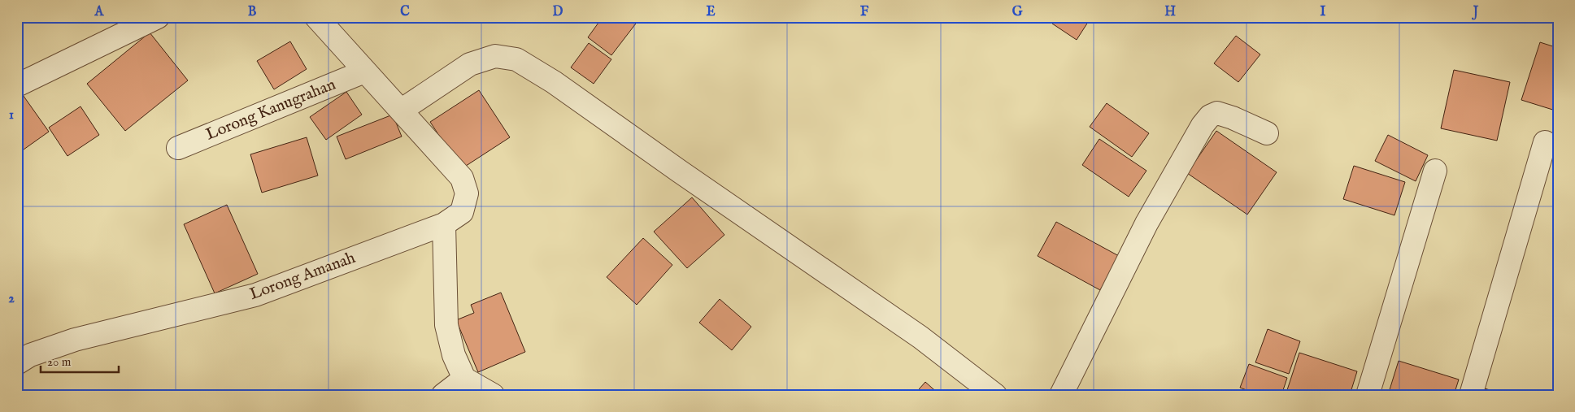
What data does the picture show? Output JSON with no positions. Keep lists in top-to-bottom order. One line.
{"streets":{"street":["Lorong Kanugrahan","Lorong Amanah"]},"crossings":[["Lorong Kanugrahan","Lorong Amanah"]],"scale_bar":"20 m","grid":{"columns":["A","B","C","D","E","F","G","H","I","J"],"rows":["1","2"]}}
